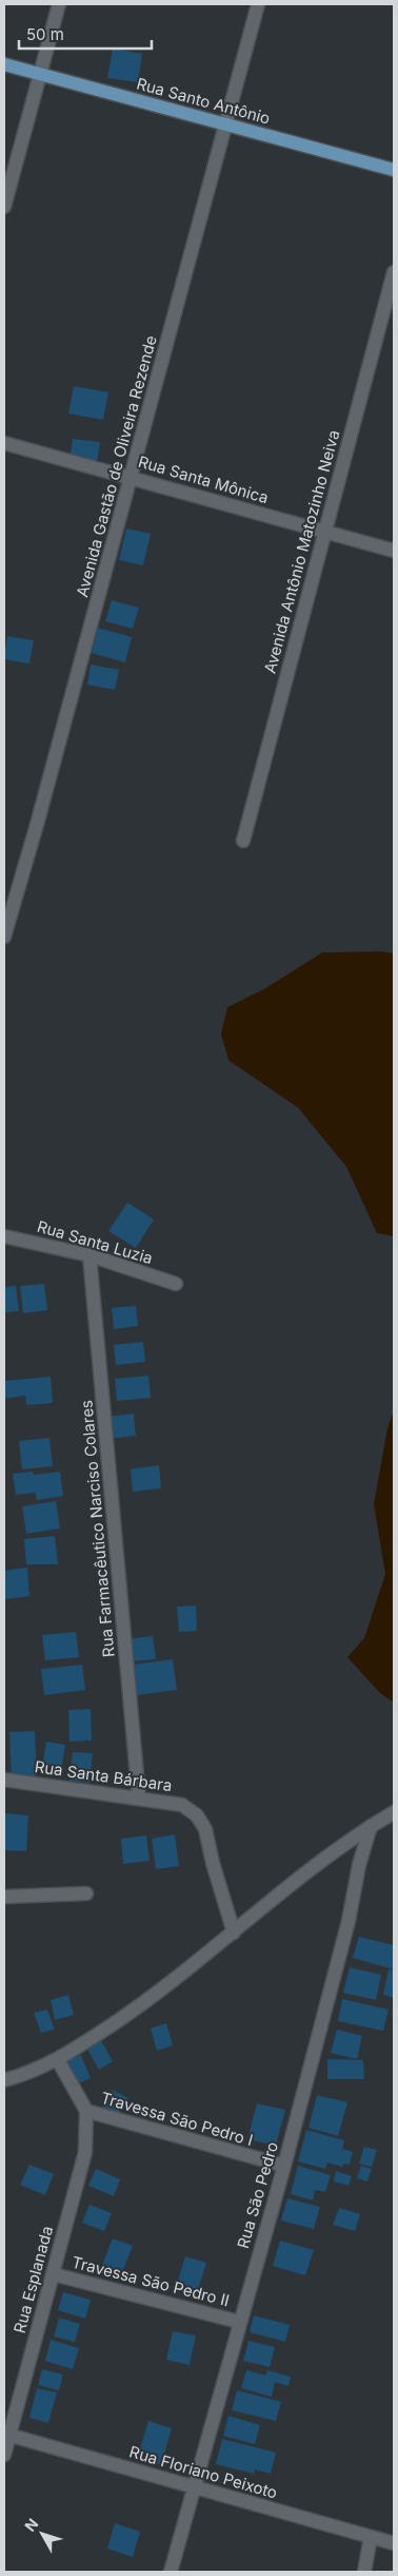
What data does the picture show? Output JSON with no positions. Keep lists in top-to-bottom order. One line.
{"streets":{"main road":["Rua Santo Antônio"],"street":["Avenida Gastão de Oliveira Rezende","Rua Santa Mônica","Avenida Antônio Matozinho Neiva","Rua Santa Luzia","Rua Farmacêutico Narciso Colares","Rua Santa Bárbara","Travessa São Pedro I","Rua São Pedro","Rua Esplanada","Travessa São Pedro II","Rua Floriano Peixoto"]},"crossings":[["Rua Santo Antônio","Avenida Gastão de Oliveira Rezende"],["Avenida Gastão de Oliveira Rezende","Rua Santa Mônica"],["Rua Santa Mônica","Avenida Antônio Matozinho Neiva"],["Rua Santa Luzia","Rua Farmacêutico Narciso Colares"],["Rua Farmacêutico Narciso Colares","Rua Santa Bárbara"],["Travessa São Pedro I","Rua São Pedro"],["Travessa São Pedro I","Rua Esplanada"],["Rua São Pedro","Travessa São Pedro II"],["Rua São Pedro","Rua Floriano Peixoto"],["Rua Esplanada","Travessa São Pedro II"],["Rua Esplanada","Rua Floriano Peixoto"]],"scale_bar":"50 m","north":"top left"}
